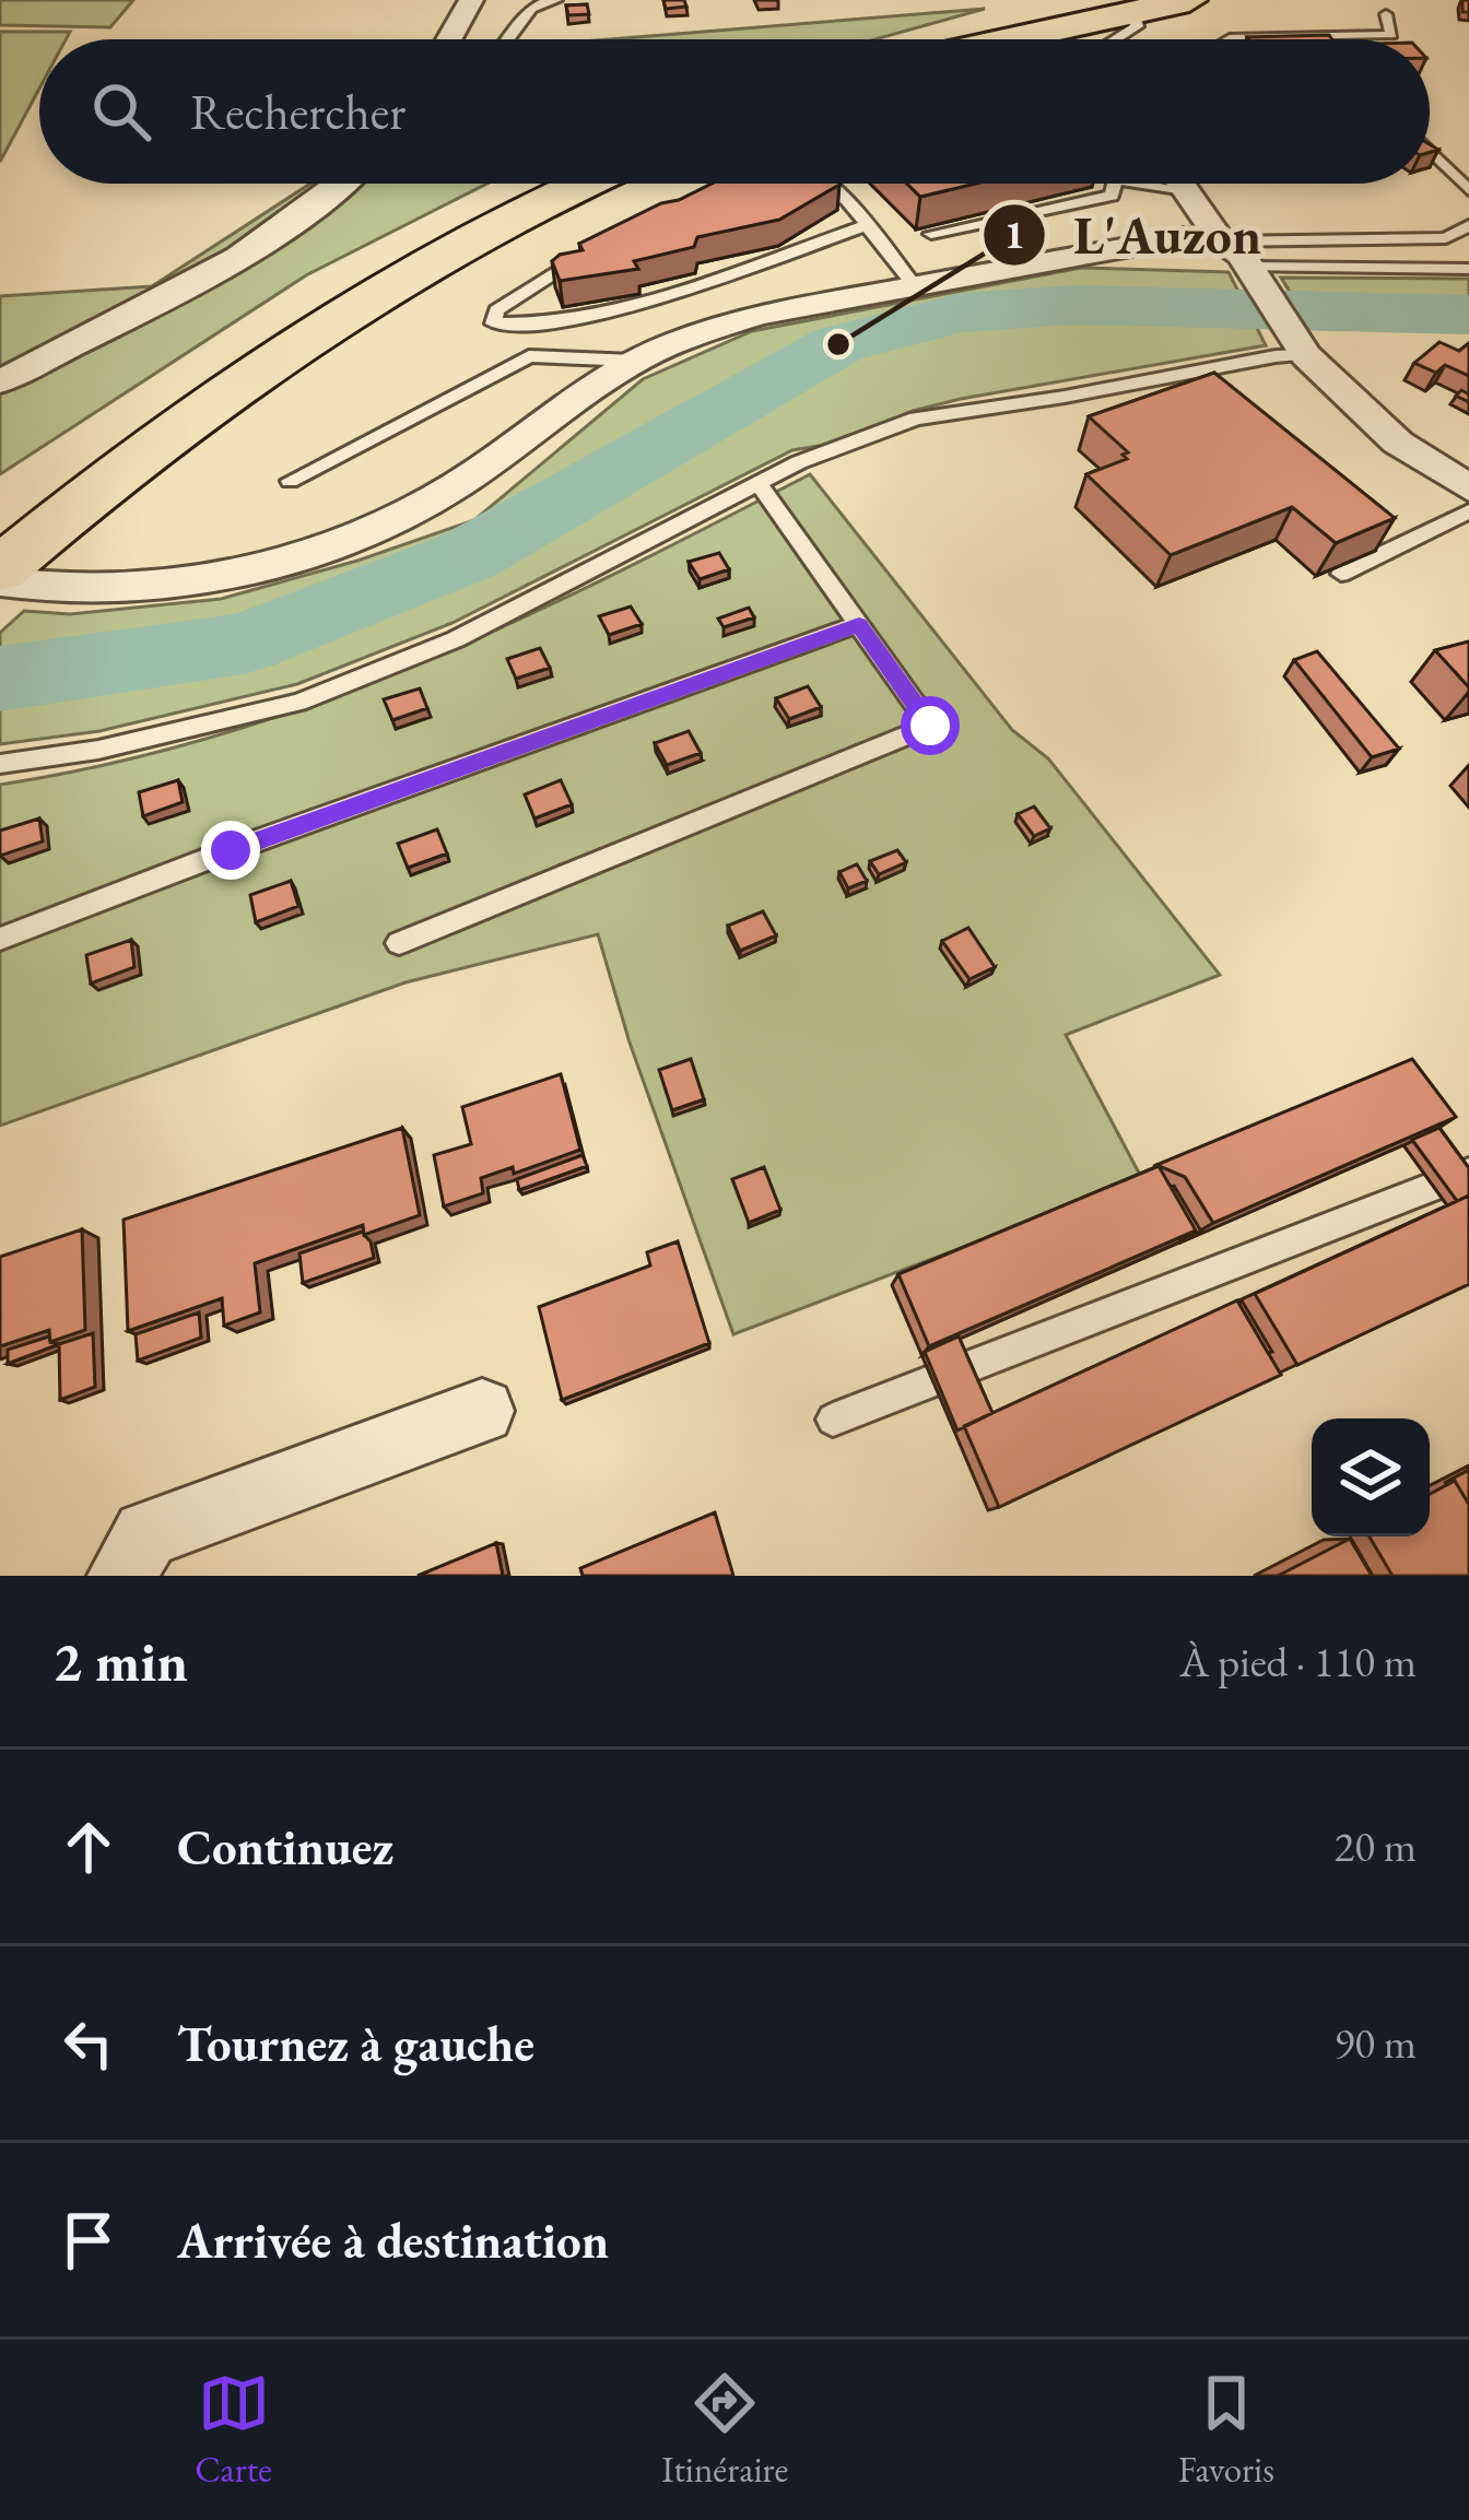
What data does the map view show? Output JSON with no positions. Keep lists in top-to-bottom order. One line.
{"places":["L'Auzon"],"page":{"search":"Rechercher","heading":["2 min","À pied · 110 m"],"list":[["Continuez","20 m"],["Tournez à gauche","90 m"],"Arrivée à destination"],"nav":["Carte","Itinéraire","Favoris"]}}
